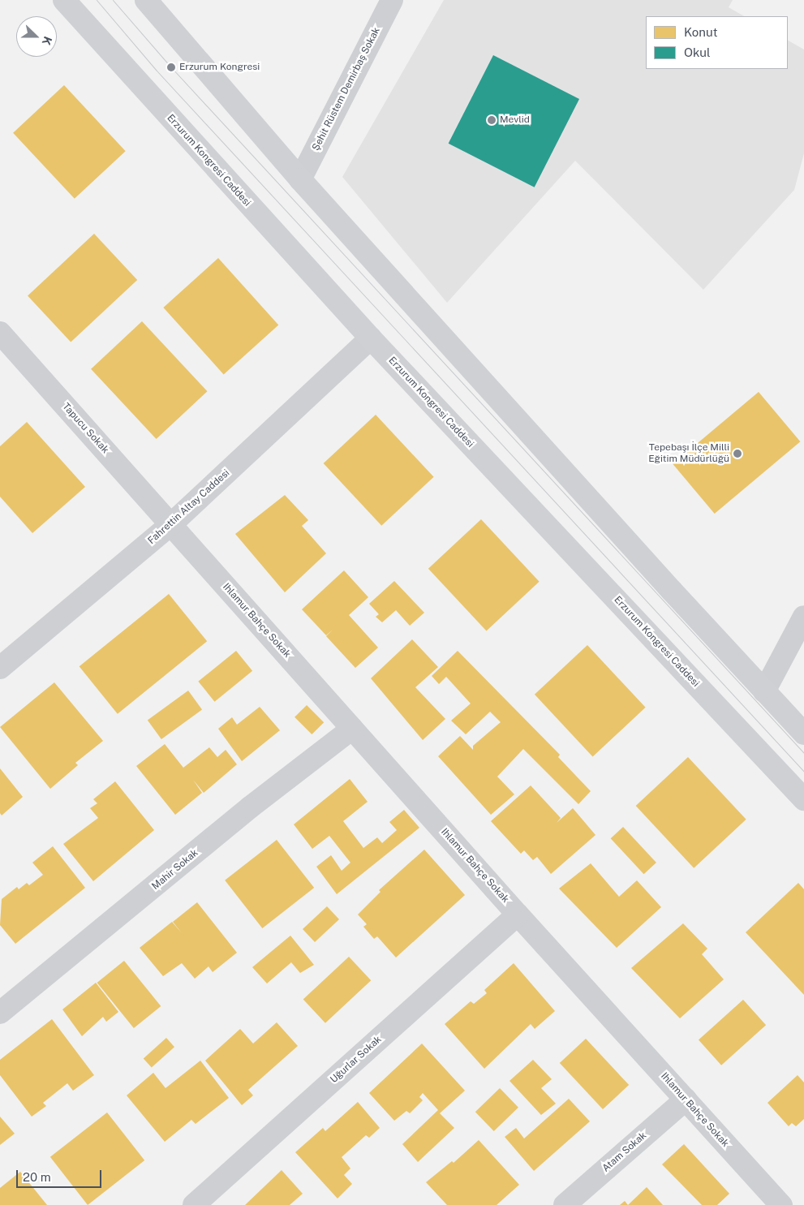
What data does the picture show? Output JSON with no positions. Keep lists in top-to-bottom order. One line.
{"streets":{"main road":["Erzurum Kongresi Caddesi"],"street":["Şehit Rüstem Demirbaş Sokak","Tapucu Sokak","Fahrettin Altay Caddesi","Ihlamur Bahçe Sokak","Mahir Sokak","Uğurlar Sokak","Atam Sokak"]},"crossings":[["Erzurum Kongresi Caddesi","Fahrettin Altay Caddesi"],["Tapucu Sokak","Fahrettin Altay Caddesi"],["Tapucu Sokak","Ihlamur Bahçe Sokak"],["Fahrettin Altay Caddesi","Ihlamur Bahçe Sokak"],["Ihlamur Bahçe Sokak","Mahir Sokak"],["Ihlamur Bahçe Sokak","Uğurlar Sokak"],["Ihlamur Bahçe Sokak","Atam Sokak"]],"places":["Erzurum Kongresi","Mevlid","Tepebaşı İlçe Milli Eğitim Müdürlüğü"],"legend":["Konut","Okul"],"scale_bar":"20 m","north":"right"}
